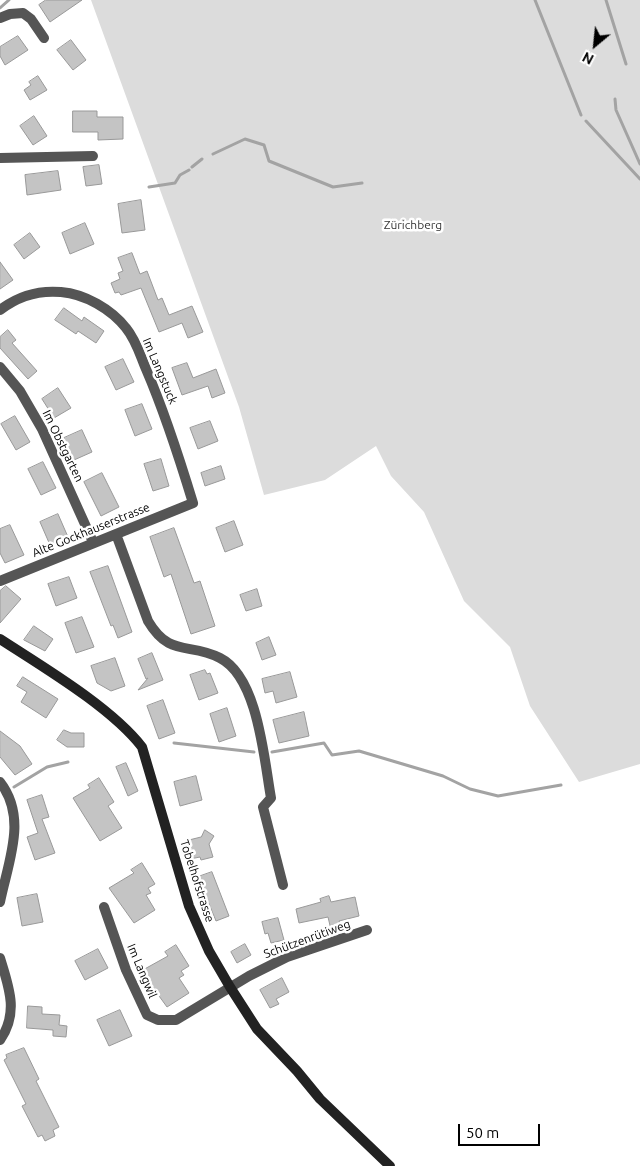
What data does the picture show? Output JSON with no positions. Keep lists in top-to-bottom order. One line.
{"streets":{"main road":["Tobelhofstrasse"],"street":["Im Langstuck","Im Obstgarten","Alte Gockhauserstrasse","Schützenrütiweg","Im Langwil"]},"crossings":[["Im Langstuck","Alte Gockhauserstrasse"],["Im Obstgarten","Alte Gockhauserstrasse"],["Tobelhofstrasse","Schützenrütiweg"],["Tobelhofstrasse","Im Langwil"],["Schützenrütiweg","Im Langwil"]],"parks":["Zürichberg"],"scale_bar":"50 m","north":"bottom left"}
